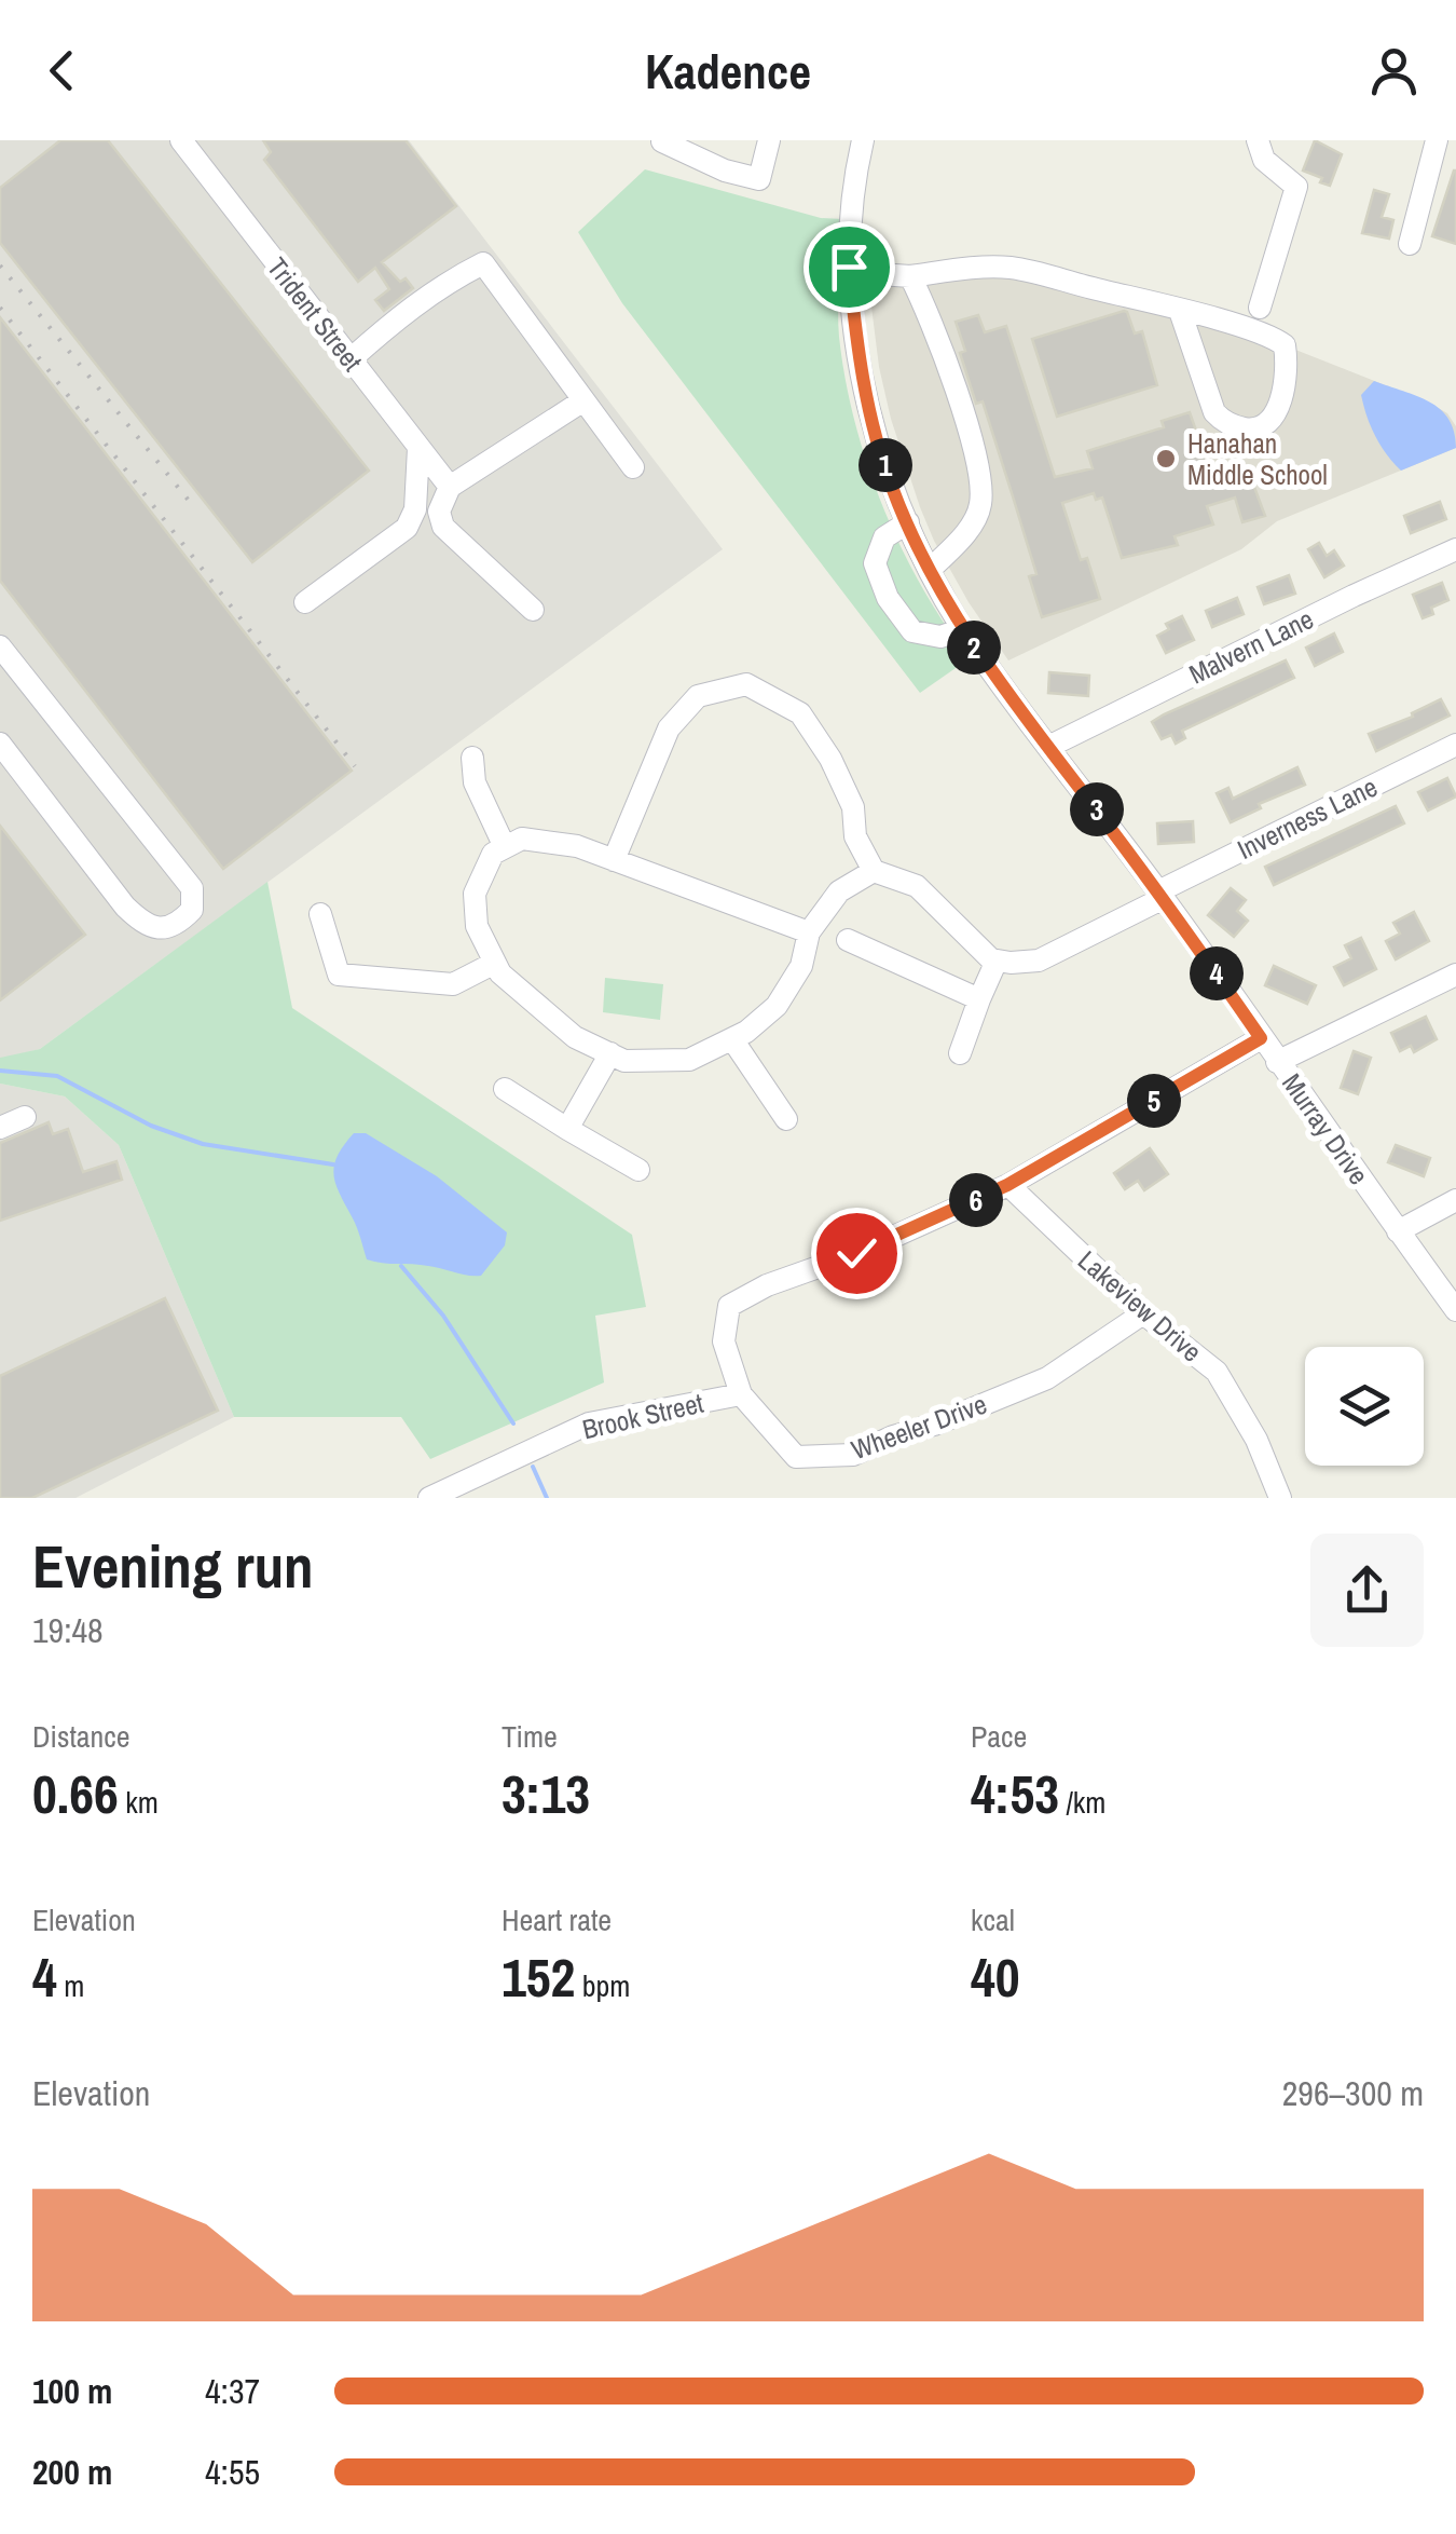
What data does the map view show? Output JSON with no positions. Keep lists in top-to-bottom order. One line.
{"streets":{"street":["Trident Street","Malvern Lane","Inverness Lane","Murray Drive","Lakeview Drive","Brook Street","Wheeler Drive"]},"crossings":[["Malvern Lane","Murray Drive"],["Inverness Lane","Murray Drive"],["Murray Drive","Wheeler Drive"],["Lakeview Drive","Wheeler Drive"],["Brook Street","Wheeler Drive"]],"places":["Hanahan Middle School"],"page":{"header":"Kadence","pins":["1","2","3","4","5","6"],"heading":["Evening run","19:48"],"stats":[["Distance","0.66 km"],["Time","3:13"],["Pace","4:53 /km"],["Elevation","4 m"],["Heart rate","152 bpm"],["kcal","40"]],"chart":["Elevation","296–300 m"],"list":[{"name":"100 m","note":"4:37"},{"name":"200 m","note":"4:55"}]}}
